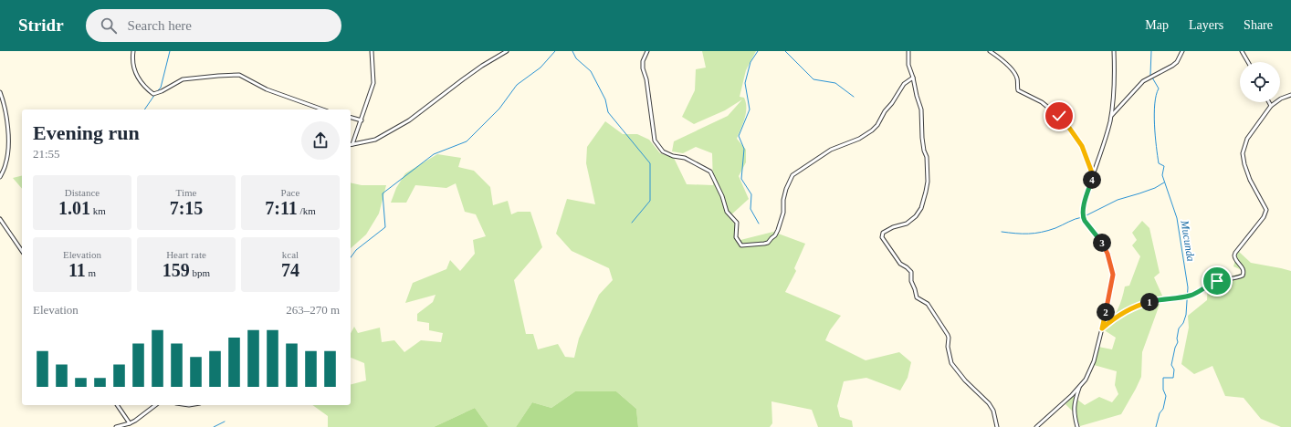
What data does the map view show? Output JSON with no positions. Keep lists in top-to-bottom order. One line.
{"water":["Mucunda"],"page":{"header":"Stridr","search":"Search here","nav":["Map","Layers","Share"],"heading":["Evening run","21:55"],"pins":["4","3","1","2"],"stats":[["Distance","1.01 km"],["Time","7:15"],["Pace","7:11 /km"],["Elevation","11 m"],["Heart rate","159 bpm"],["kcal","74"]],"chart":["Elevation","263–270 m"]}}
